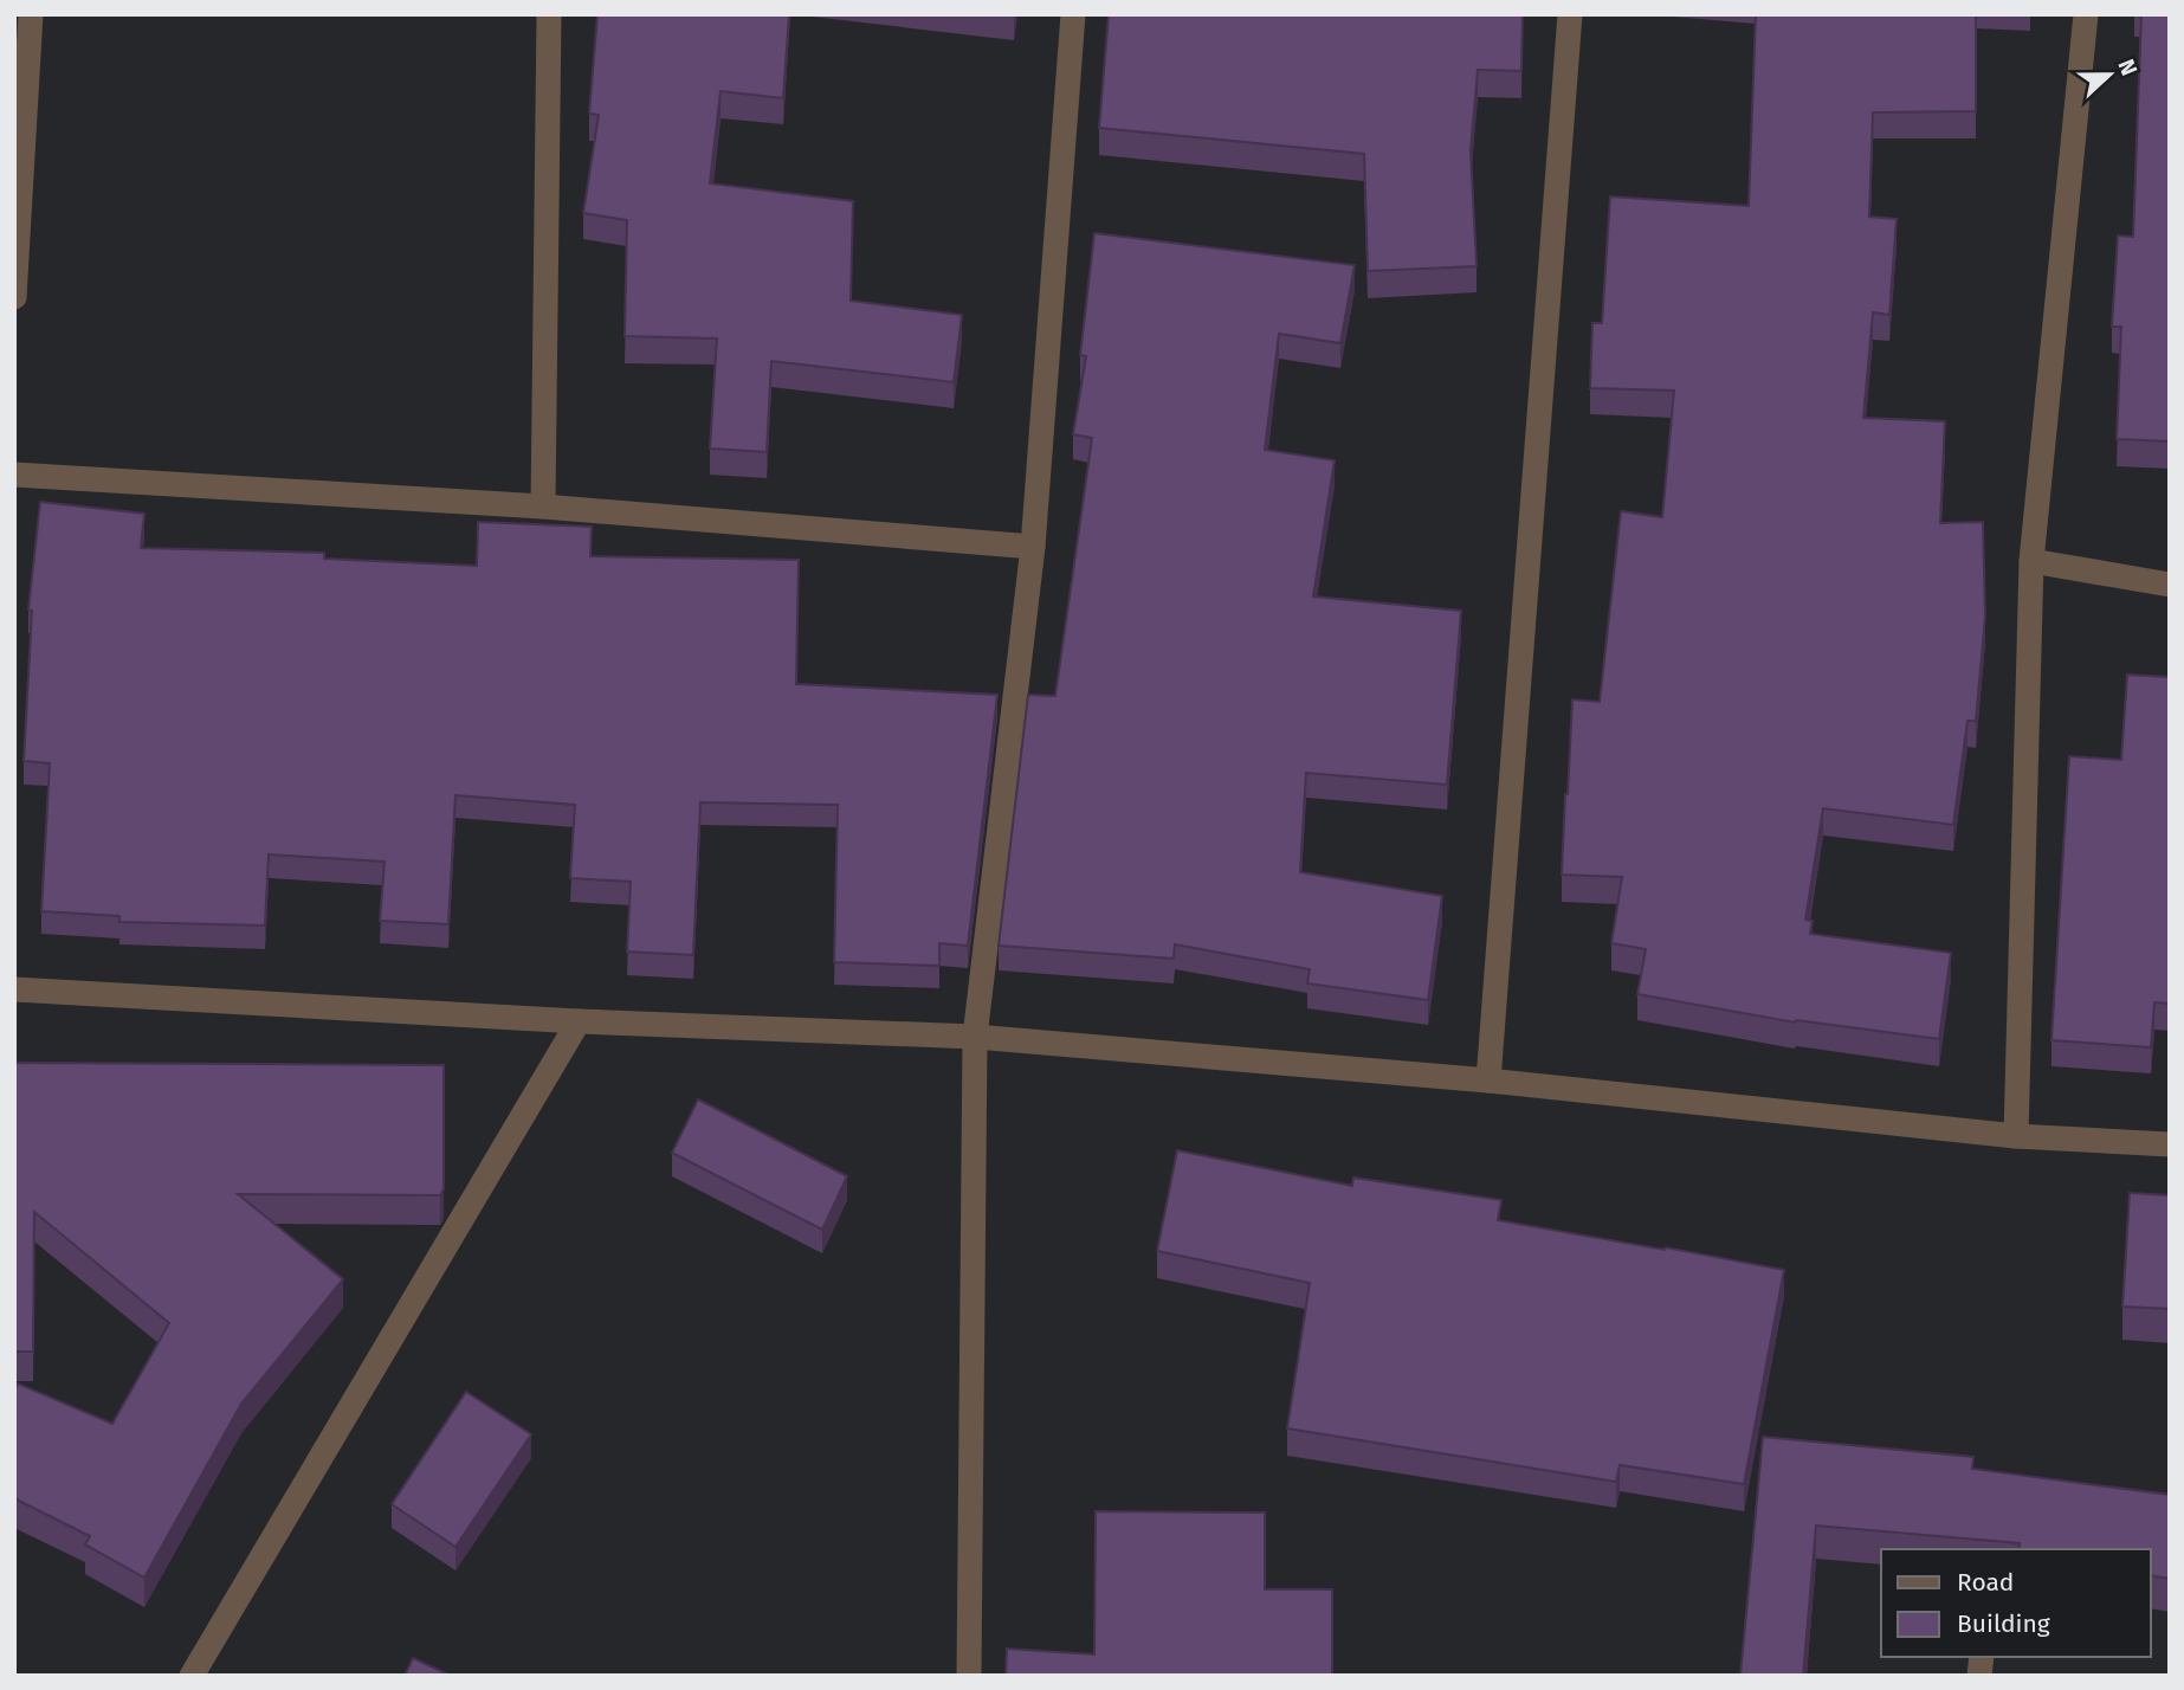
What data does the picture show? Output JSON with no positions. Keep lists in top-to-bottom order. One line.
{"legend":["Road","Building"],"north":"right"}
